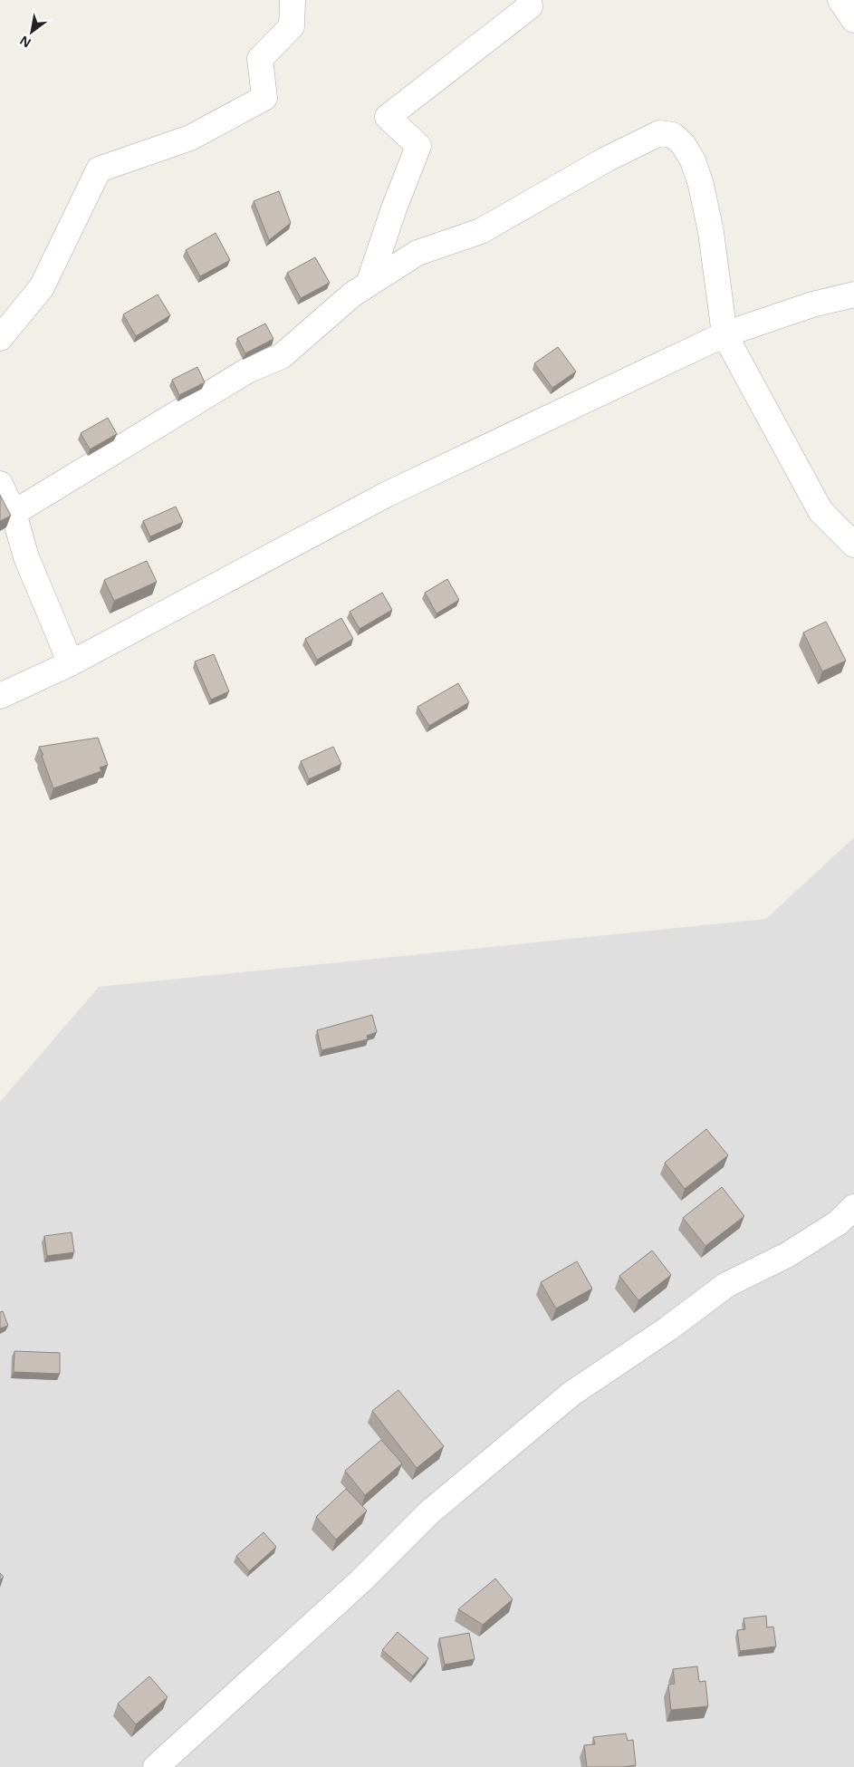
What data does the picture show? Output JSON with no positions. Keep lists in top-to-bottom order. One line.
{"north":"bottom left"}
